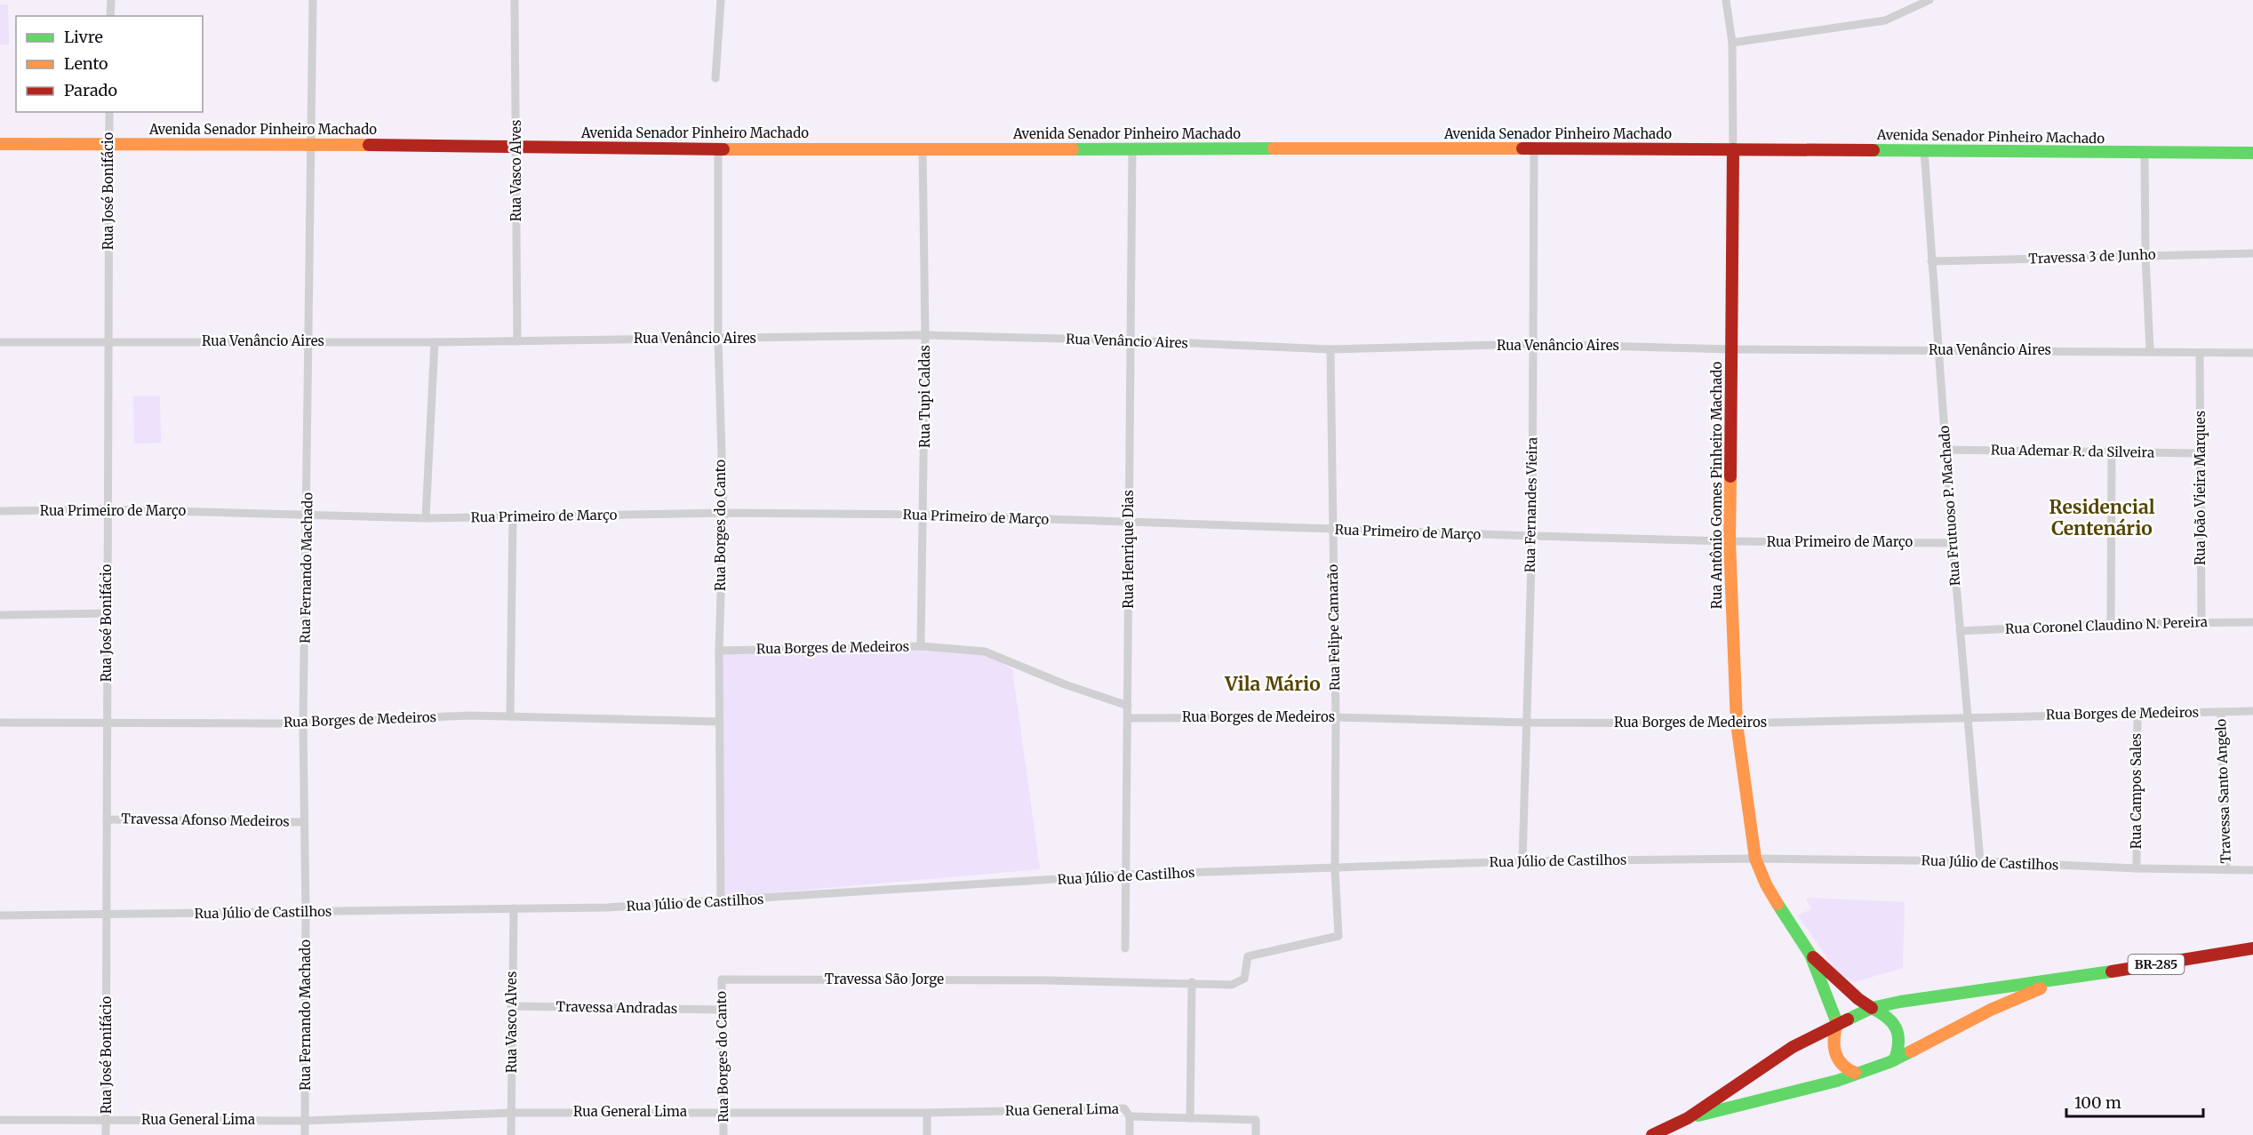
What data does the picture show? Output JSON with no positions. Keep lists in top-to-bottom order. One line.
{"streets":{"main road":["Avenida Senador Pinheiro Machado","Rua Antônio Gomes Pinheiro Machado","BR-285"],"street":["Rua Vasco Alves","Rua José Bonifácio","Travessa 3 de Junho","Rua Venâncio Aires","Rua Tupi Caldas","Rua Ademar R. da Silveira","Rua João Vieira Marques","Rua Fernandes Vieira","Rua Frutuoso P. Machado","Rua Primeiro de Março","Rua Borges do Canto","Rua Henrique Dias","Rua Fernando Machado","Rua Coronel Claudino N. Pereira","Rua Felipe Camarão","Rua Borges de Medeiros","Rua Campos Sales","Travessa Santo Angelo","Travessa Afonso Medeiros","Rua Júlio de Castilhos","Travessa São Jorge","Travessa Andradas","Rua General Lima"]},"crossings":[["Avenida Senador Pinheiro Machado","Rua Vasco Alves"],["Avenida Senador Pinheiro Machado","Rua José Bonifácio"],["Avenida Senador Pinheiro Machado","Rua Tupi Caldas"],["Avenida Senador Pinheiro Machado","Rua Antônio Gomes Pinheiro Machado"],["Avenida Senador Pinheiro Machado","Rua Fernandes Vieira"],["Avenida Senador Pinheiro Machado","Rua Frutuoso P. Machado"],["Avenida Senador Pinheiro Machado","Rua Borges do Canto"],["Avenida Senador Pinheiro Machado","Rua Henrique Dias"],["Avenida Senador Pinheiro Machado","Rua Fernando Machado"],["Rua Vasco Alves","Rua Venâncio Aires"],["Rua Vasco Alves","Rua Júlio de Castilhos"],["Rua Vasco Alves","Travessa Andradas"],["Rua Vasco Alves","Rua General Lima"],["Rua José Bonifácio","Rua Venâncio Aires"],["Rua José Bonifácio","Rua Primeiro de Março"],["Rua José Bonifácio","Rua Borges de Medeiros"],["Rua José Bonifácio","Travessa Afonso Medeiros"],["Rua José Bonifácio","Rua Júlio de Castilhos"],["Rua José Bonifácio","Rua General Lima"],["Travessa 3 de Junho","Rua Frutuoso P. Machado"],["Rua Venâncio Aires","Rua Tupi Caldas"],["Rua Venâncio Aires","Rua Antônio Gomes Pinheiro Machado"],["Rua Venâncio Aires","Rua João Vieira Marques"],["Rua Venâncio Aires","Rua Fernandes Vieira"],["Rua Venâncio Aires","Rua Frutuoso P. Machado"],["Rua Venâncio Aires","Rua Borges do Canto"],["Rua Venâncio Aires","Rua Henrique Dias"],["Rua Venâncio Aires","Rua Fernando Machado"],["Rua Venâncio Aires","Rua Felipe Camarão"],["Rua Tupi Caldas","Rua Primeiro de Março"],["Rua Tupi Caldas","Rua Borges de Medeiros"],["Rua Ademar R. da Silveira","Rua João Vieira Marques"],["Rua Ademar R. da Silveira","Rua Frutuoso P. Machado"],["Rua Antônio Gomes Pinheiro Machado","Rua Primeiro de Março"],["Rua Antônio Gomes Pinheiro Machado","Rua Borges de Medeiros"],["Rua Antônio Gomes Pinheiro Machado","Rua Júlio de Castilhos"],["Rua Antônio Gomes Pinheiro Machado","BR-285"],["Rua João Vieira Marques","Rua Coronel Claudino N. Pereira"],["Rua Fernandes Vieira","Rua Primeiro de Março"],["Rua Fernandes Vieira","Rua Borges de Medeiros"],["Rua Fernandes Vieira","Rua Júlio de Castilhos"],["Rua Frutuoso P. Machado","Rua Primeiro de Março"],["Rua Frutuoso P. Machado","Rua Coronel Claudino N. Pereira"],["Rua Frutuoso P. Machado","Rua Borges de Medeiros"],["Rua Frutuoso P. Machado","Rua Júlio de Castilhos"],["Rua Primeiro de Março","Rua Borges do Canto"],["Rua Primeiro de Março","Rua Henrique Dias"],["Rua Primeiro de Março","Rua Fernando Machado"],["Rua Primeiro de Março","Rua Felipe Camarão"],["Rua Borges do Canto","Rua Borges de Medeiros"],["Rua Borges do Canto","Rua Júlio de Castilhos"],["Rua Borges do Canto","Travessa São Jorge"],["Rua Borges do Canto","Travessa Andradas"],["Rua Borges do Canto","Rua General Lima"],["Rua Henrique Dias","Rua Borges de Medeiros"],["Rua Henrique Dias","Rua Júlio de Castilhos"],["Rua Fernando Machado","Rua Borges de Medeiros"],["Rua Fernando Machado","Travessa Afonso Medeiros"],["Rua Fernando Machado","Rua Júlio de Castilhos"],["Rua Fernando Machado","Rua General Lima"],["Rua Felipe Camarão","Rua Borges de Medeiros"],["Rua Felipe Camarão","Rua Júlio de Castilhos"],["Rua Felipe Camarão","Travessa São Jorge"],["Rua Borges de Medeiros","Rua Campos Sales"],["Rua Borges de Medeiros","Travessa Santo Angelo"],["Rua Campos Sales","Rua Júlio de Castilhos"],["Travessa Santo Angelo","Rua Júlio de Castilhos"]],"districts":["Residencial Centenário","Vila Mário"],"legend":["Livre","Lento","Parado"],"scale_bar":"100 m"}
